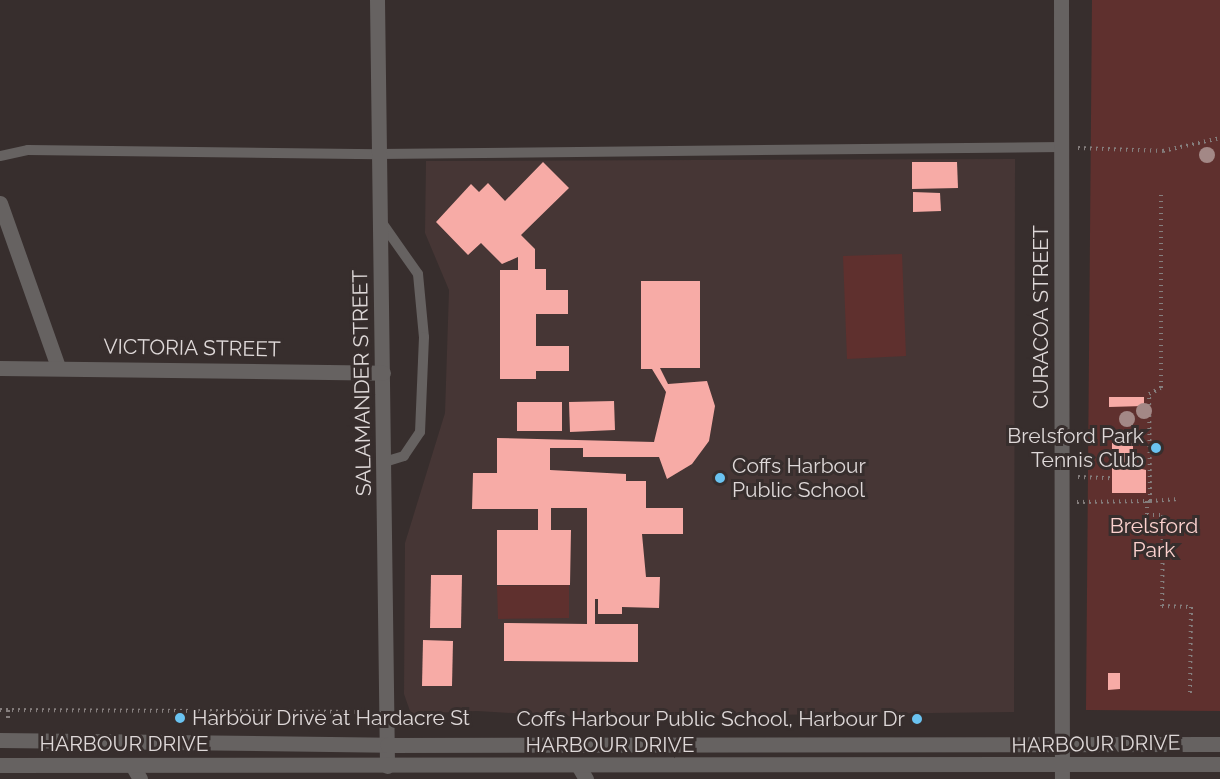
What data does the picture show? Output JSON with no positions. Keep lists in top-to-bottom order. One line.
{"streets":{"street":["CURACOA STREET","VICTORIA STREET","SALAMANDER STREET","HARBOUR DRIVE"]},"crossings":[["CURACOA STREET","HARBOUR DRIVE"],["VICTORIA STREET","SALAMANDER STREET"],["SALAMANDER STREET","HARBOUR DRIVE"]],"parks":["Brelsford Park"],"places":["Brelsford Park Tennis Club","Coffs Harbour Public School","Harbour Drive at Hardacre St","Coffs Harbour Public School, Harbour Dr"]}
